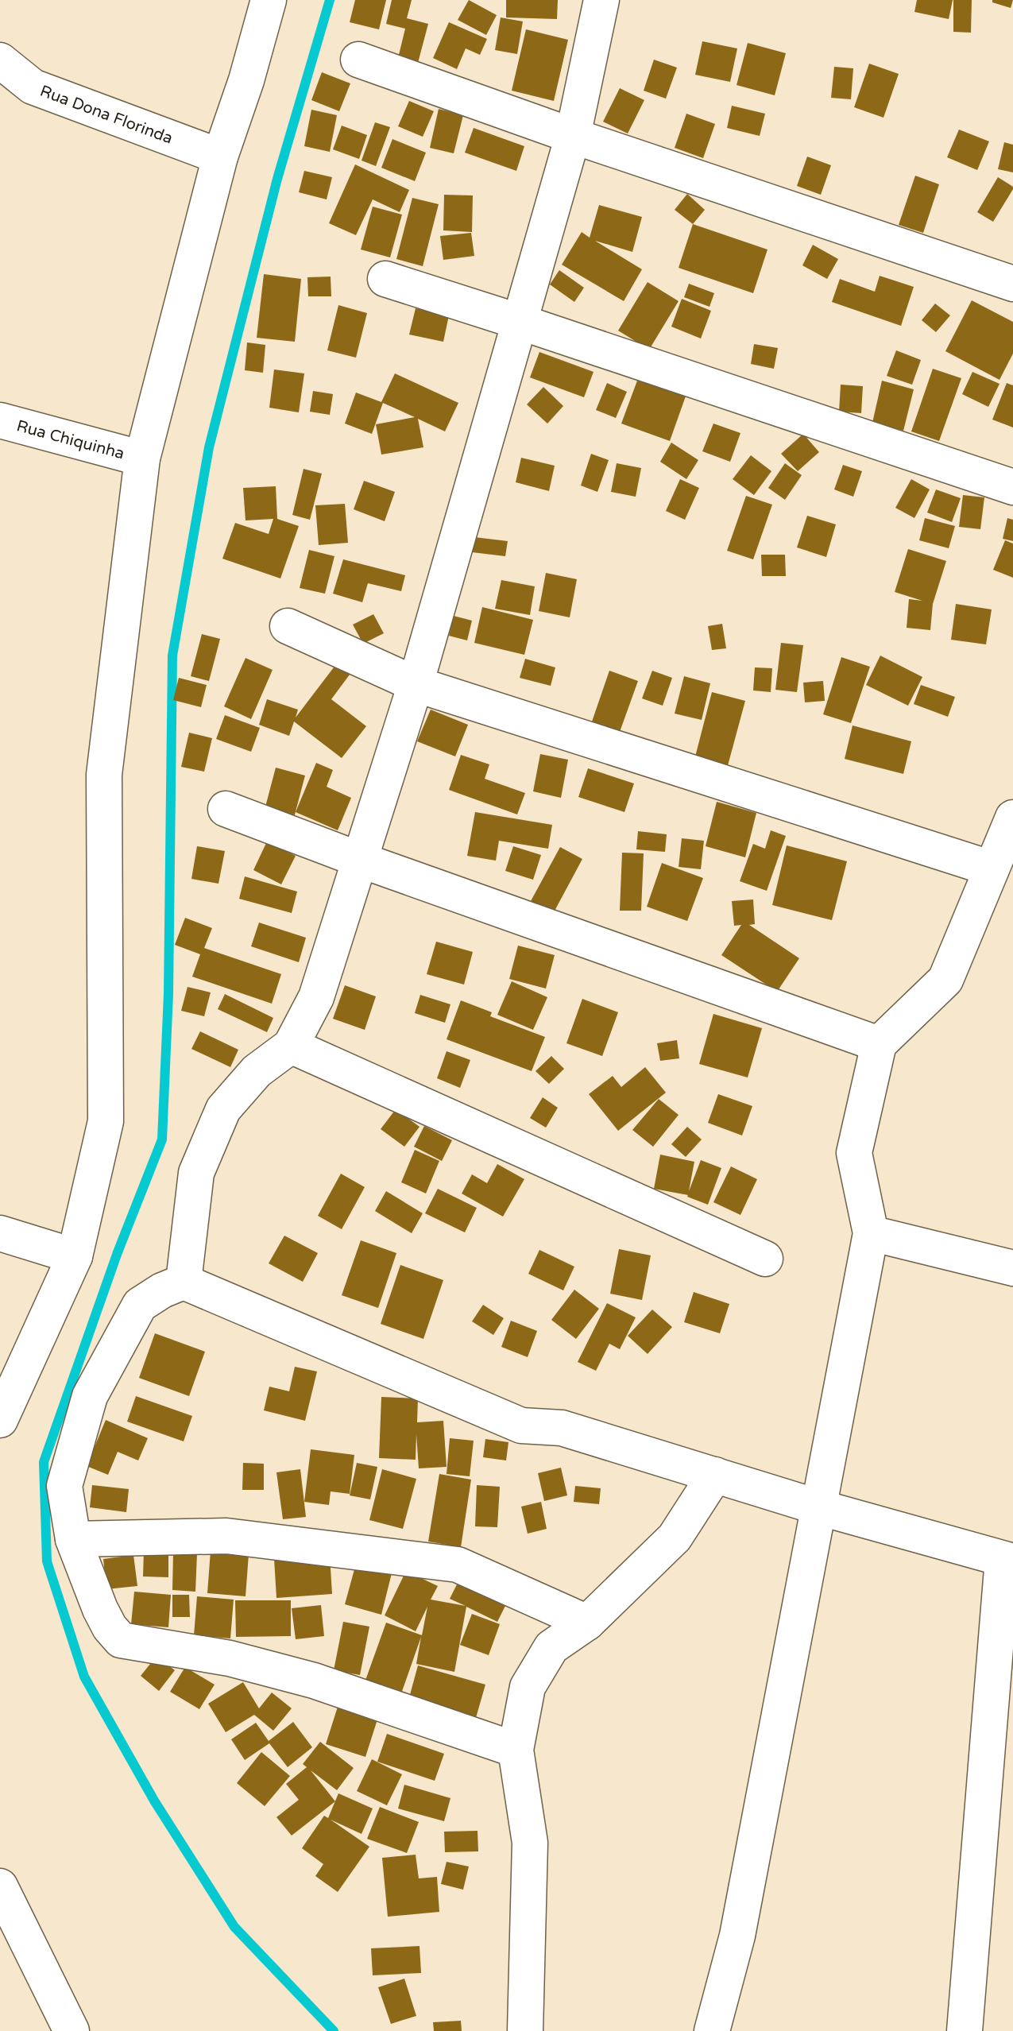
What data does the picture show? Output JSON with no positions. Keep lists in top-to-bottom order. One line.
{"streets":{"street":["Rua Dona Florinda","Rua Chiquinha"]}}
